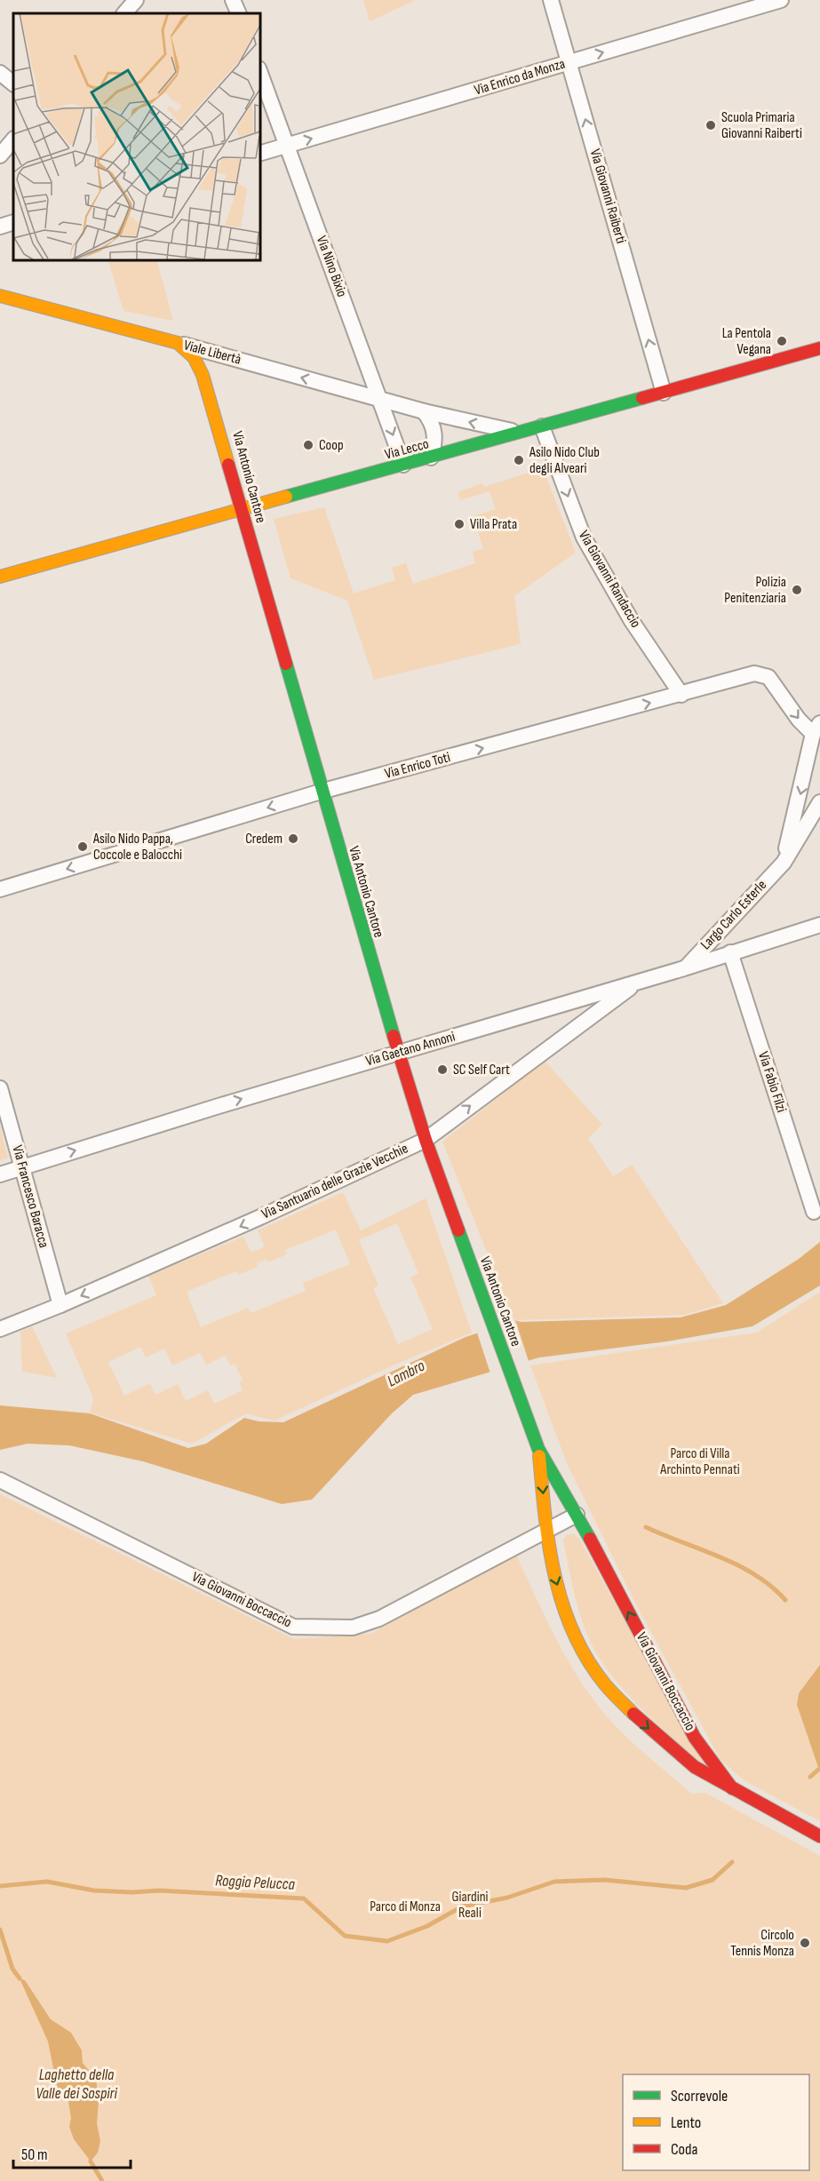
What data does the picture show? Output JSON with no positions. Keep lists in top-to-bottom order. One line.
{"streets":{"main road":["Viale Libertà","Via Lecco","Via Antonio Cantore","Via Giovanni Boccaccio"],"street":["Via Enrico da Monza","Via Giovanni Raiberti","Via Nino Bixio","Via Giovanni Randaccio","Via Enrico Toti","Largo Carlo Esterle","Via Gaetano Annoni","Via Fabio Filzi","Via Santuario delle Grazie Vecchie","Via Francesco Baracca"]},"crossings":[["Via Enrico da Monza","Via Giovanni Raiberti"],["Via Enrico da Monza","Via Nino Bixio"],["Via Giovanni Raiberti","Via Lecco"],["Via Nino Bixio","Viale Libertà"],["Via Nino Bixio","Via Lecco"],["Viale Libertà","Via Lecco"],["Viale Libertà","Via Antonio Cantore"],["Via Lecco","Via Antonio Cantore"],["Via Lecco","Via Giovanni Randaccio"],["Via Antonio Cantore","Via Enrico Toti"],["Via Antonio Cantore","Via Gaetano Annoni"],["Via Antonio Cantore","Via Santuario delle Grazie Vecchie"],["Via Antonio Cantore","Via Giovanni Boccaccio"],["Via Giovanni Randaccio","Via Enrico Toti"],["Via Enrico Toti","Largo Carlo Esterle"],["Largo Carlo Esterle","Via Gaetano Annoni"],["Via Gaetano Annoni","Via Fabio Filzi"],["Via Gaetano Annoni","Via Santuario delle Grazie Vecchie"],["Via Gaetano Annoni","Via Francesco Baracca"],["Via Santuario delle Grazie Vecchie","Via Francesco Baracca"]],"one_way":["Via Enrico da Monza","Via Giovanni Raiberti","Viale Libertà","Via Giovanni Randaccio","Via Gaetano Annoni"],"water":["Lambro","Roggia Pelucca","Laghetto della Valle dei Sospiri"],"parks":["Parco di Villa Archinto Pennati","Giardini Reali","Parco di Monza"],"places":["Scuola Primaria Giovanni Raiberti","La Pentola Vegana","Coop","Asilo Nido Club degli Alveari","Villa Prata","Polizia Penitenziaria","Credem","Asilo Nido Pappa, Coccole e Balocchi","SC Self Cart","Circolo Tennis Monza"],"legend":["Scorrevole","Lento","Coda"],"scale_bar":"50 m"}
